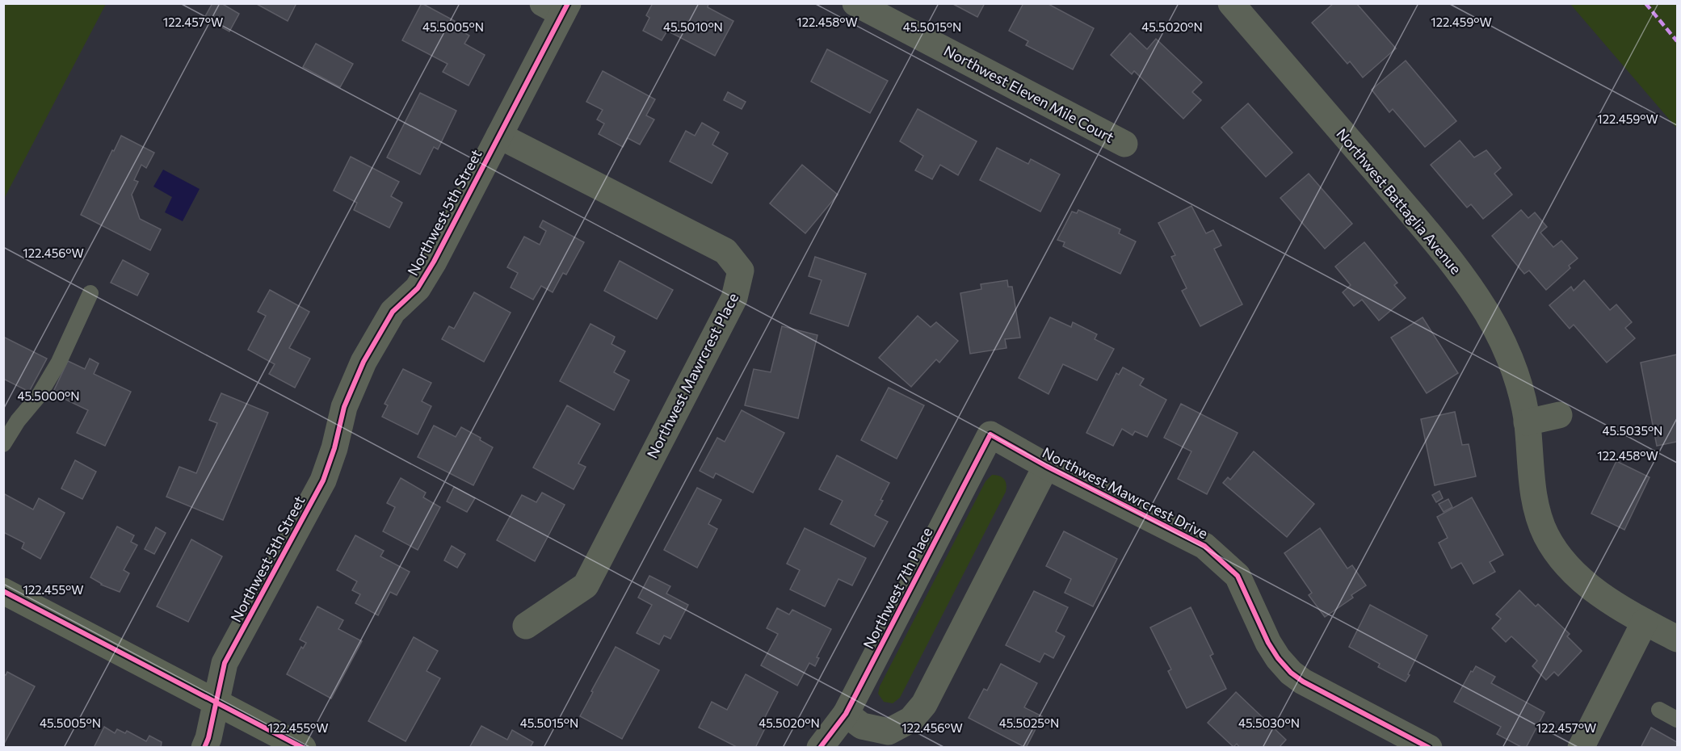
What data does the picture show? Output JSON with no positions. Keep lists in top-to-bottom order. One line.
{"streets":{"street":["Northwest Eleven Mile Court","Northwest Battaglia Avenue","Northwest 5th Street","Northwest Mawrcrest Place","Northwest Mawrcrest Drive","Northwest 7th Place"]},"crossings":[["Northwest 5th Street","Northwest Mawrcrest Place"],["Northwest Mawrcrest Drive","Northwest 7th Place"]],"coordinates":["122.457°W","122.459°W","122.458°W","45.5005°N","45.5010°N","45.5015°N","45.5020°N","122.456°W","45.5000°N","45.5035°N","122.455°W","45.5025°N","45.5030°N"]}
